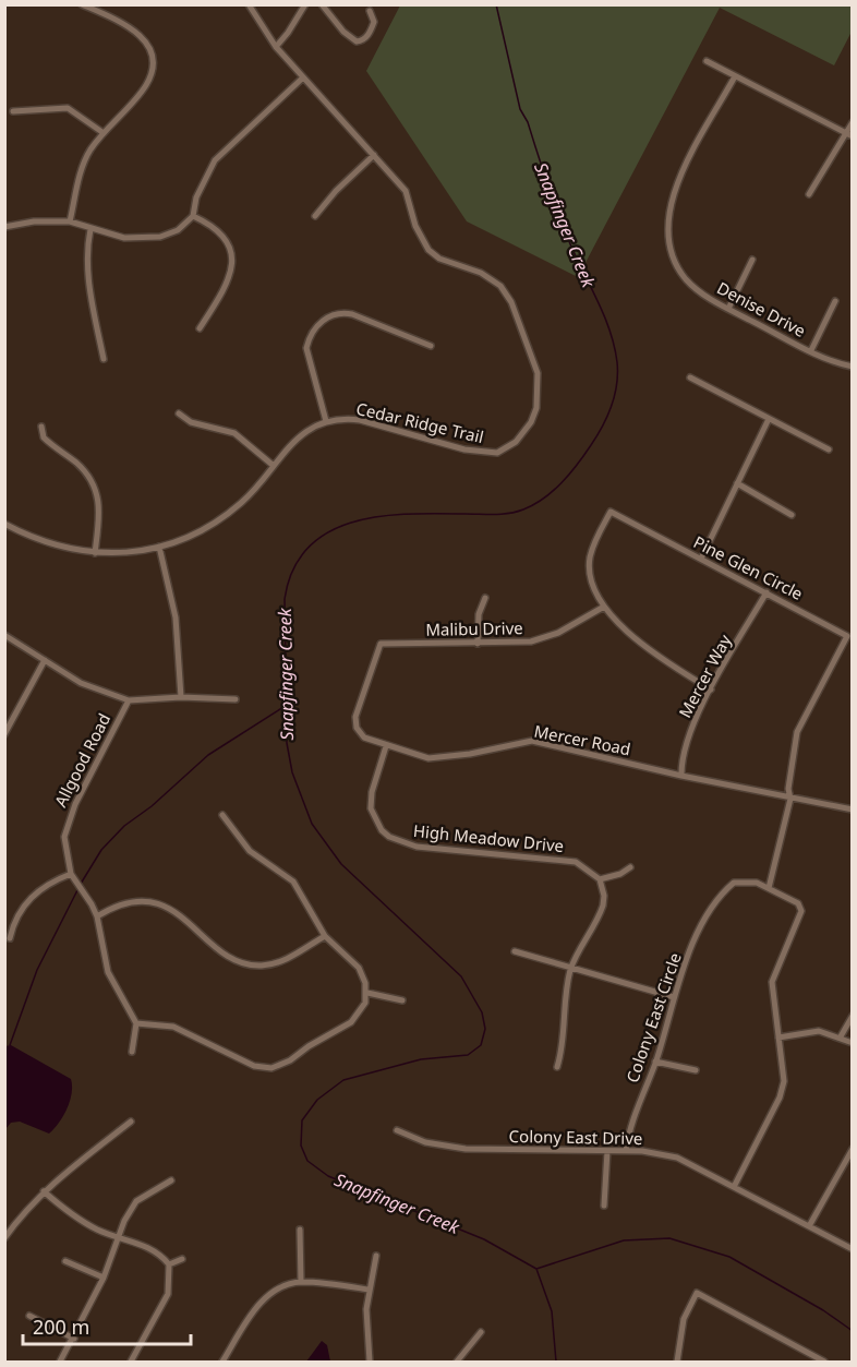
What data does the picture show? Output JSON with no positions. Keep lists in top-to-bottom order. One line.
{"streets":{"street":["Denise Drive","Cedar Ridge Trail","Pine Glen Circle","Malibu Drive","Mercer Way","Mercer Road","Allgood Road","High Meadow Drive","Colony East Circle","Colony East Drive"]},"crossings":[["Pine Glen Circle","Malibu Drive"],["Pine Glen Circle","Mercer Way"],["Pine Glen Circle","Mercer Road"],["Pine Glen Circle","Colony East Circle"],["Malibu Drive","Mercer Road"],["Mercer Way","Mercer Road"],["Mercer Road","High Meadow Drive"],["Colony East Circle","Colony East Drive"]],"water":["Snapfinger Creek"],"scale_bar":"200 m"}
